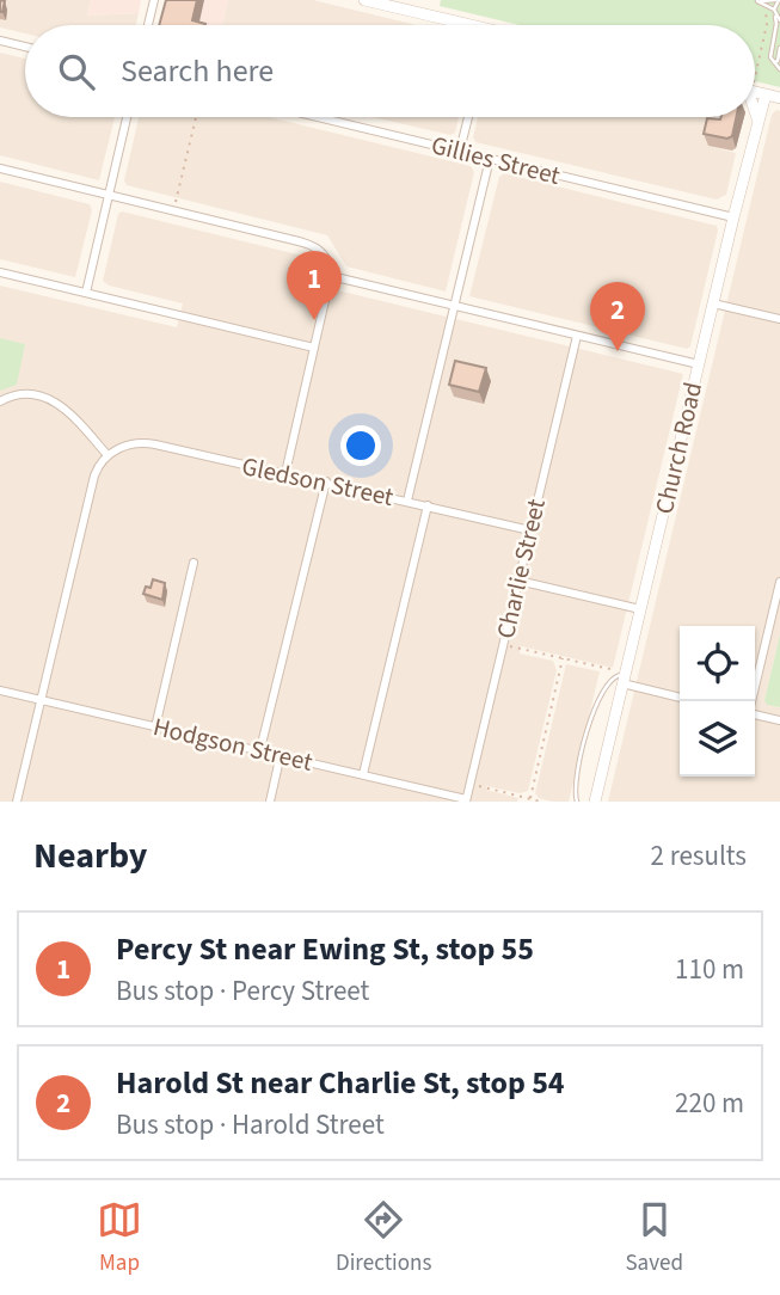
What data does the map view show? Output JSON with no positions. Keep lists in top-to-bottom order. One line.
{"streets":{"street":["Gillies Street","Church Road","Gledson Street","Charlie Street","Hodgson Street"]},"crossings":[["Gillies Street","Church Road"],["Gledson Street","Charlie Street"],["Charlie Street","Hodgson Street"]],"page":{"search":"Search here","pins":["1","2"],"heading":["Nearby","2 results"],"list":[{"mark":"1","name":"Percy St near Ewing St, stop 55","note":"Bus stop · Percy Street","value":"110 m"},{"mark":"2","name":"Harold St near Charlie St, stop 54","note":"Bus stop · Harold Street","value":"220 m"}],"nav":["Map","Directions","Saved"]}}
